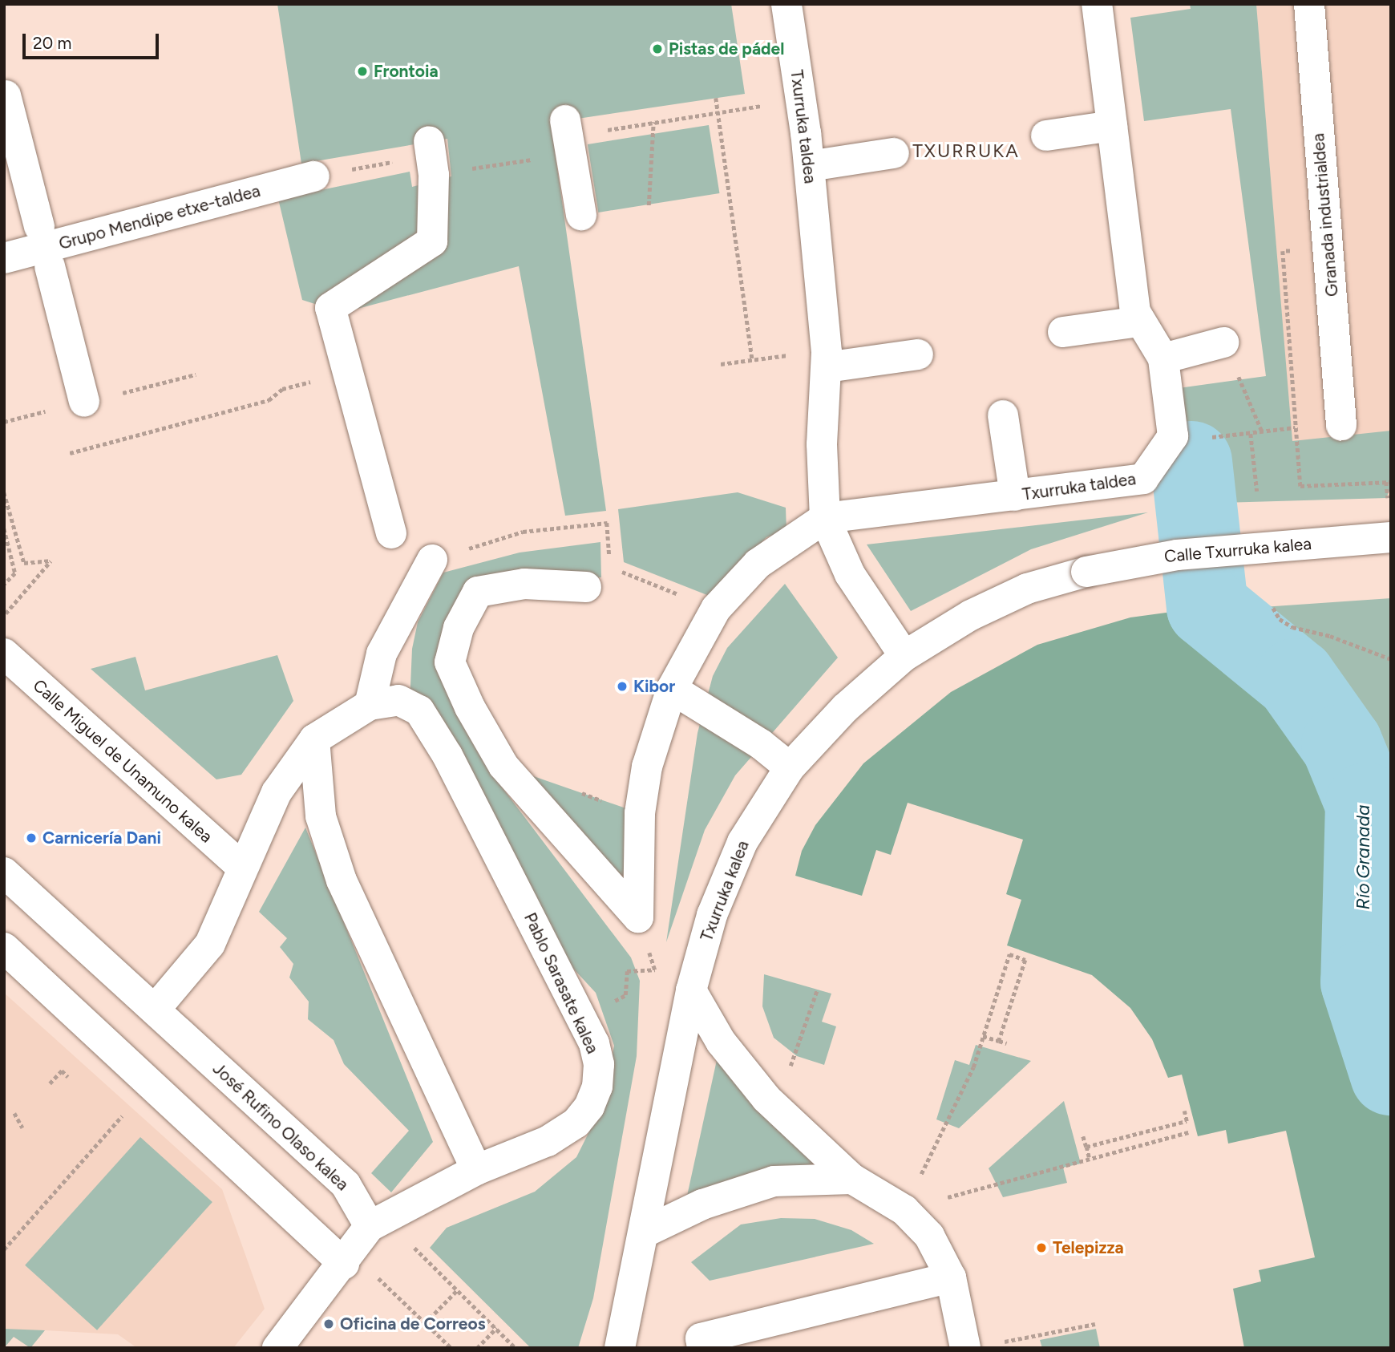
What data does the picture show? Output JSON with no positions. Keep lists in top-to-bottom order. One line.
{"streets":{"street":["Txurruka taldea","Granada industrialdea","Grupo Mendipe etxe-taldea","Calle Txurruka kalea","Calle Miguel de Unamuno kalea","Txurruka kalea","Pablo Sarasate kalea","José Rufino Olaso kalea"]},"crossings":[["Txurruka taldea","Txurruka kalea"],["Calle Txurruka kalea","Txurruka kalea"],["Calle Miguel de Unamuno kalea","Pablo Sarasate kalea"],["Pablo Sarasate kalea","José Rufino Olaso kalea"]],"districts":["TXURRUKA"],"water":["Río Granada"],"places":["Pistas de pádel","Frontoia","Kibor","Carnicería Dani","Telepizza","Oficina de Correos"],"scale_bar":"20 m"}
